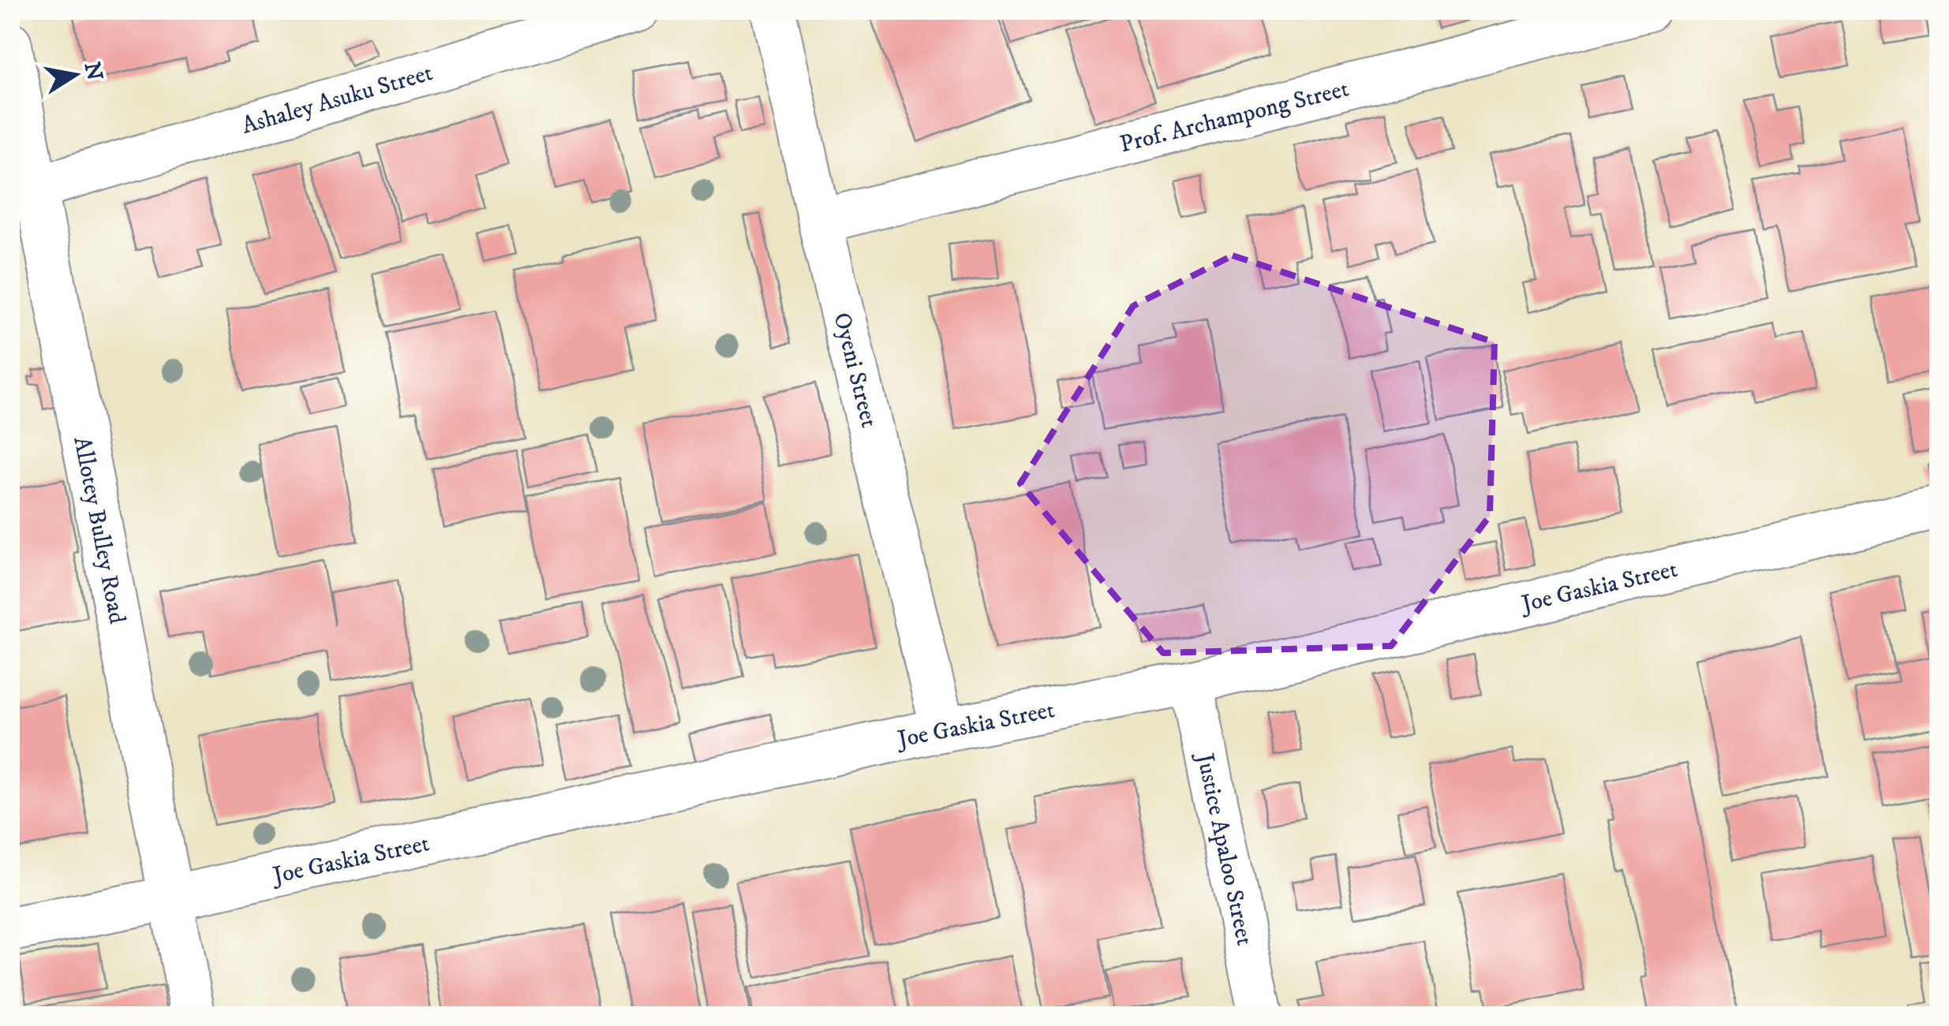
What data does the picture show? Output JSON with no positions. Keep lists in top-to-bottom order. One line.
{"streets":{"street":["Ashaley Asuku Street","Prof. Archampong Street","Oyeni Street","Allotey Bulley Road","Joe Gaskia Street","Justice Apaloo Street"]},"crossings":[["Ashaley Asuku Street","Allotey Bulley Road"],["Prof. Archampong Street","Oyeni Street"],["Oyeni Street","Joe Gaskia Street"],["Allotey Bulley Road","Joe Gaskia Street"],["Joe Gaskia Street","Justice Apaloo Street"]],"north":"right"}
